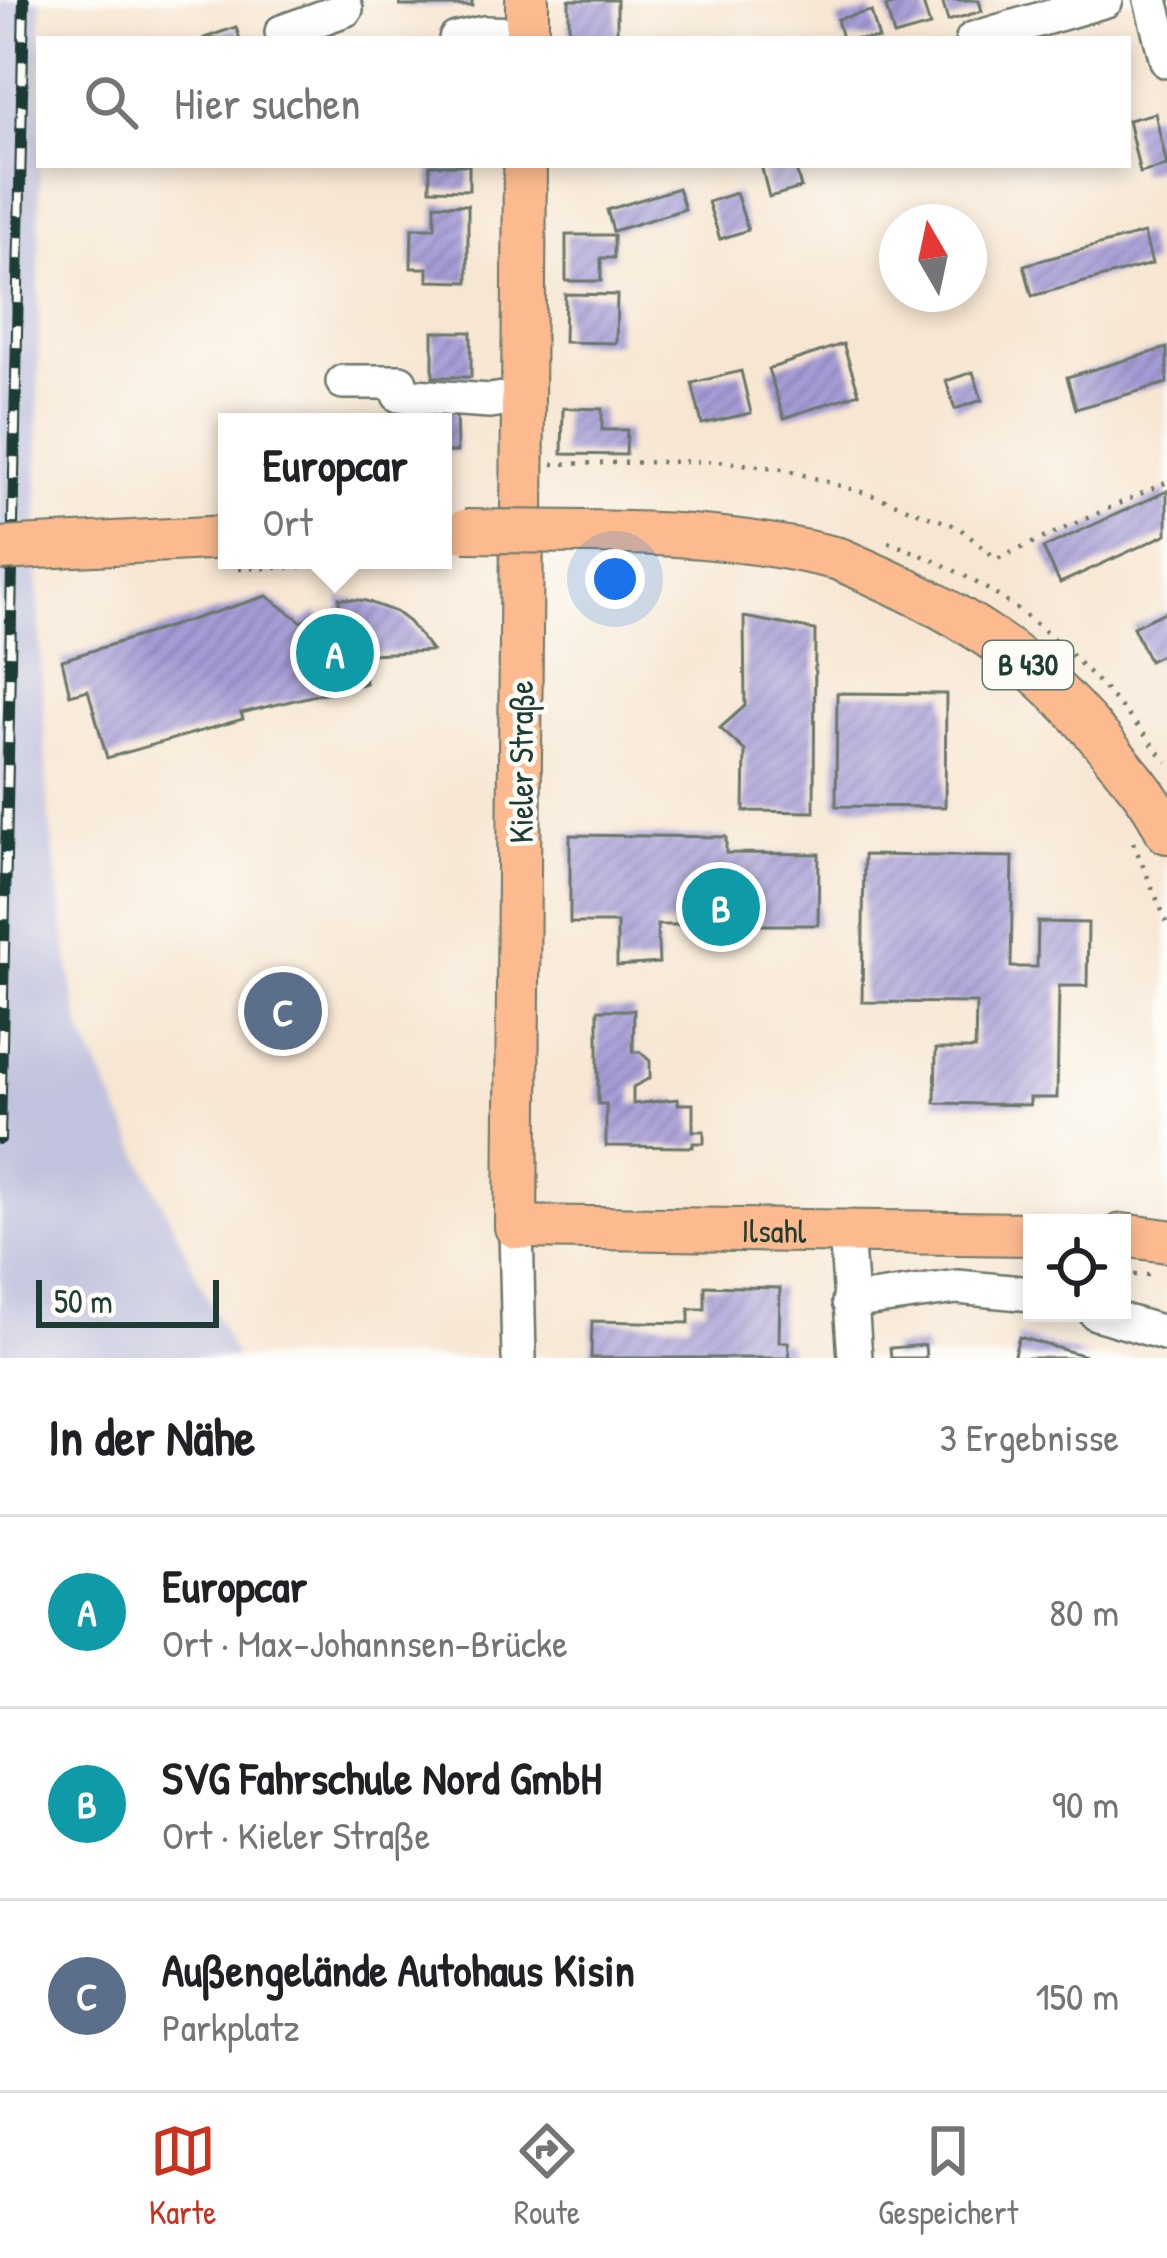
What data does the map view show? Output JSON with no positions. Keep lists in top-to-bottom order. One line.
{"streets":{"main road":["B 430","Kieler Straße","Ilsahl"]},"crossings":[["Kieler Straße","Ilsahl"]],"scale_bar":"50 m","north":"top","page":{"search":"Hier suchen","popup":["Europcar","Ort"],"pins":["A","B","C"],"scale":"50 m","heading":["In der Nähe","3 Ergebnisse"],"list":[{"mark":"A","name":"Europcar","note":"Ort · Max-Johannsen-Brücke","value":"80 m"},{"mark":"B","name":"SVG Fahrschule Nord GmbH","note":"Ort · Kieler Straße","value":"90 m"},{"mark":"C","name":"Außengelände Autohaus Kisin","note":"Parkplatz","value":"150 m"}],"nav":["Karte","Route","Gespeichert"]}}
